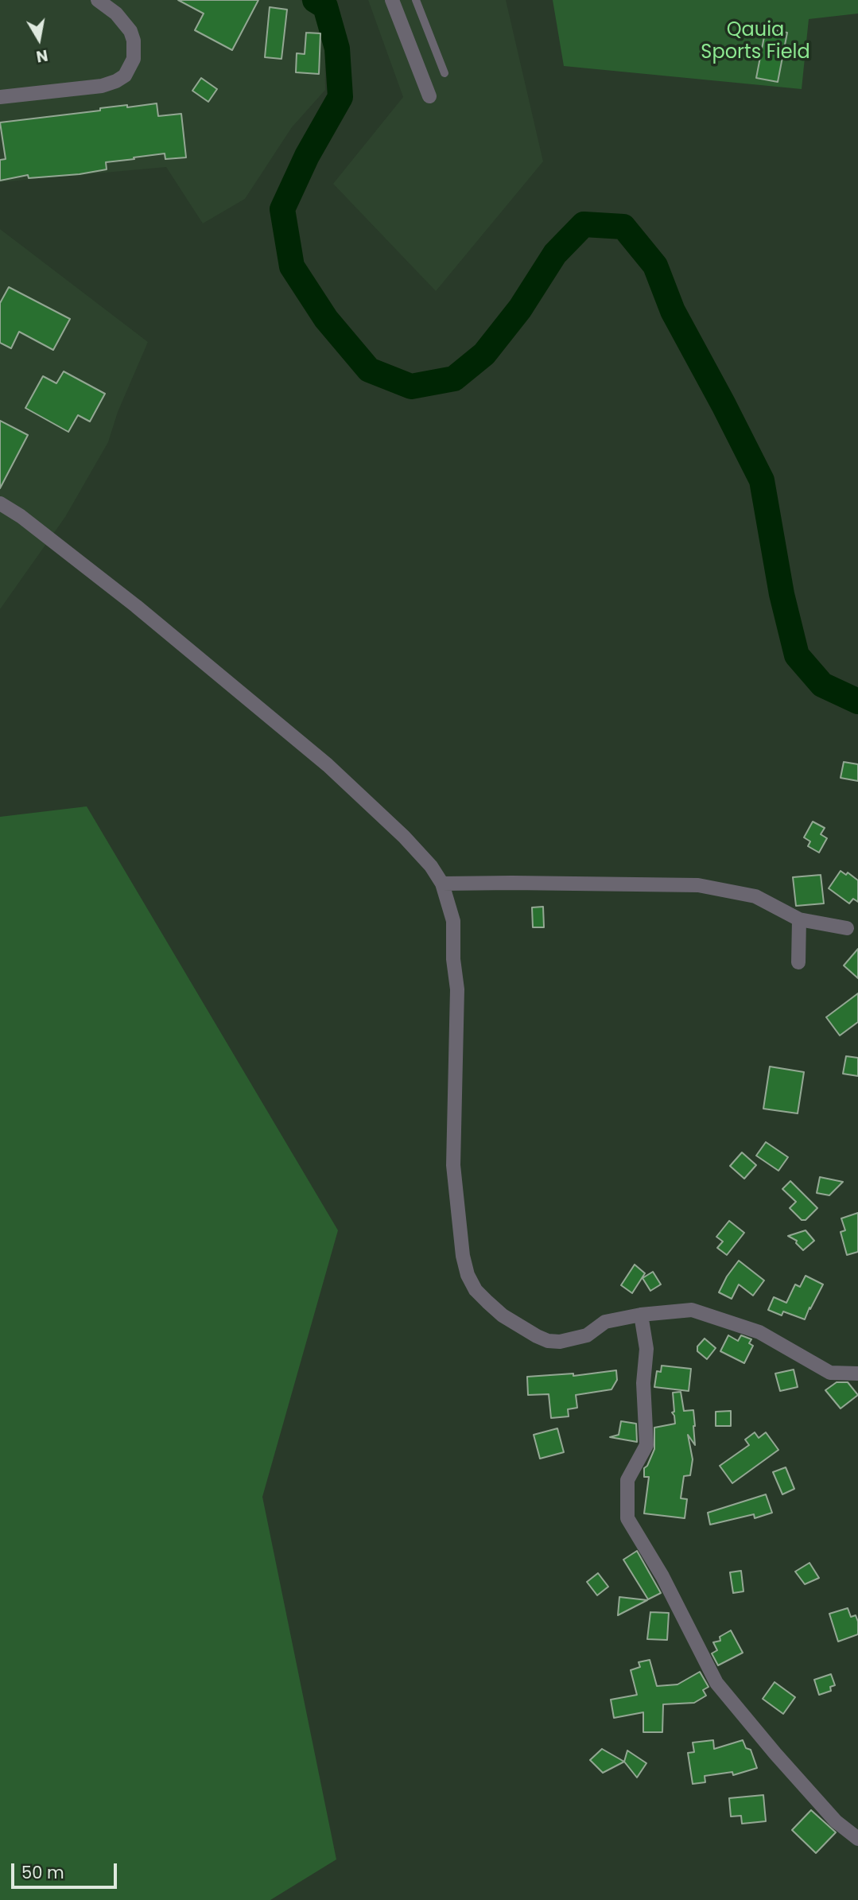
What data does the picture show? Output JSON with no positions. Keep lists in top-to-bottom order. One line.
{"parks":["Qauia Sports Field"],"scale_bar":"50 m","north":"bottom"}
